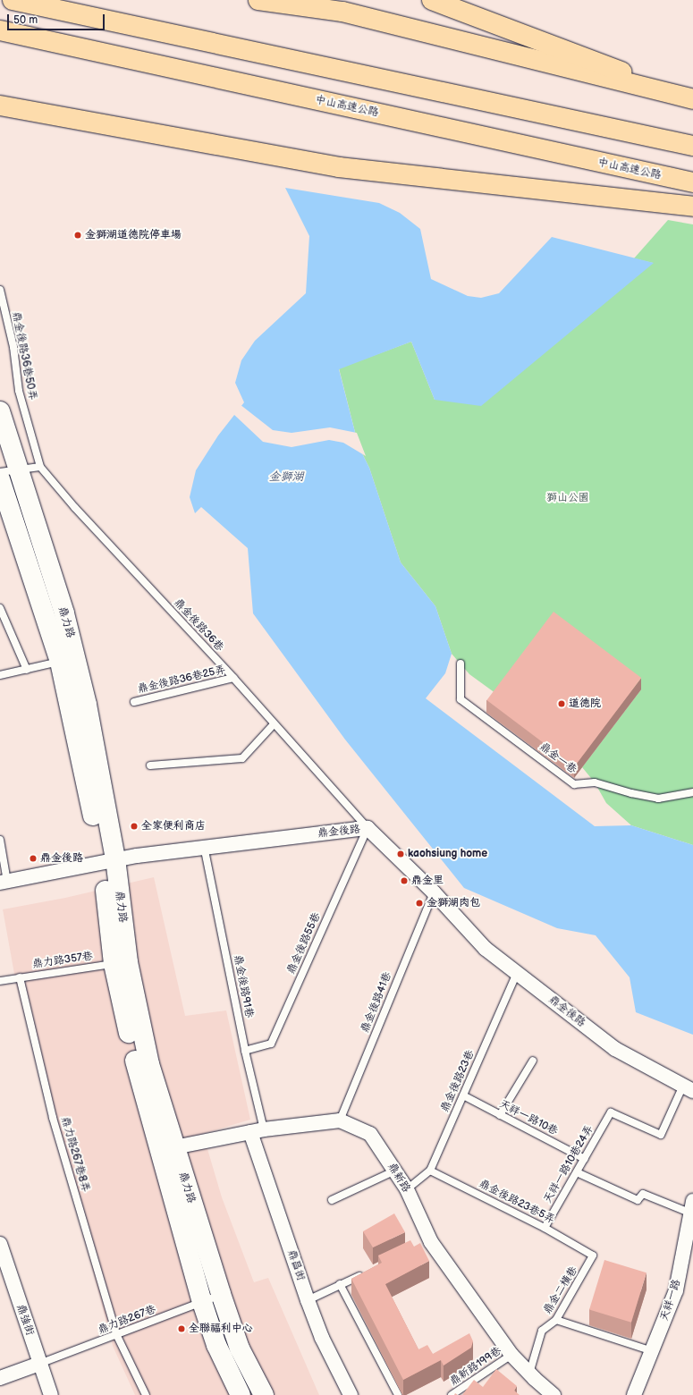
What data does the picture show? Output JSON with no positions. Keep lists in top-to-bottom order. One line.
{"streets":{"highway":["中山高速公路"],"street":["鼎力路","鼎金後路","鼎新路","鼎昌街","天祥一路","鼎強街"],"lane":["鼎金後路36巷50弄","鼎金後路36巷","鼎金後路36巷25弄","鼎金一巷","鼎金後路55巷","鼎力路357巷","鼎金後路91巷","鼎金後路41巷","鼎金後路23巷","天祥一路10巷","鼎力路267巷8弄","天祥一路10巷24弄","鼎金後路23巷5弄","鼎金二橫巷","鼎力路267巷","鼎新路199巷"]},"crossings":[["鼎金後路36巷50弄","鼎金後路36巷"],["鼎力路","鼎金後路"],["鼎力路","鼎力路357巷"],["鼎力路","鼎力路267巷"],["鼎金後路36巷","鼎金後路36巷25弄"],["鼎金後路36巷","鼎金後路"],["鼎金後路36巷","鼎金後路55巷"],["鼎金後路","鼎金後路55巷"],["鼎金後路","鼎金後路91巷"],["鼎金後路","鼎金後路41巷"],["鼎金後路","鼎金後路23巷"],["鼎金後路","天祥一路10巷24弄"],["鼎金後路55巷","鼎金後路91巷"],["鼎力路357巷","鼎力路267巷8弄"],["鼎金後路91巷","鼎昌街"],["鼎金後路41巷","鼎新路"],["鼎金後路23巷","天祥一路10巷"],["鼎金後路23巷","鼎新路"],["鼎金後路23巷","鼎金後路23巷5弄"],["天祥一路10巷","天祥一路10巷24弄"],["鼎力路267巷8弄","鼎力路267巷"],["天祥一路10巷24弄","鼎金後路23巷5弄"],["鼎新路","鼎金二橫巷"],["鼎新路","鼎新路199巷"],["鼎金後路23巷5弄","鼎金二橫巷"],["鼎強街","鼎力路267巷"]],"water":["金獅湖"],"parks":["獅山公園"],"places":["金獅湖道德院停車場","道德院","全家便利商店","kaohsiung home","鼎金後路","鼎金里","金獅湖肉包","全聯福利中心"],"scale_bar":"50 m"}
